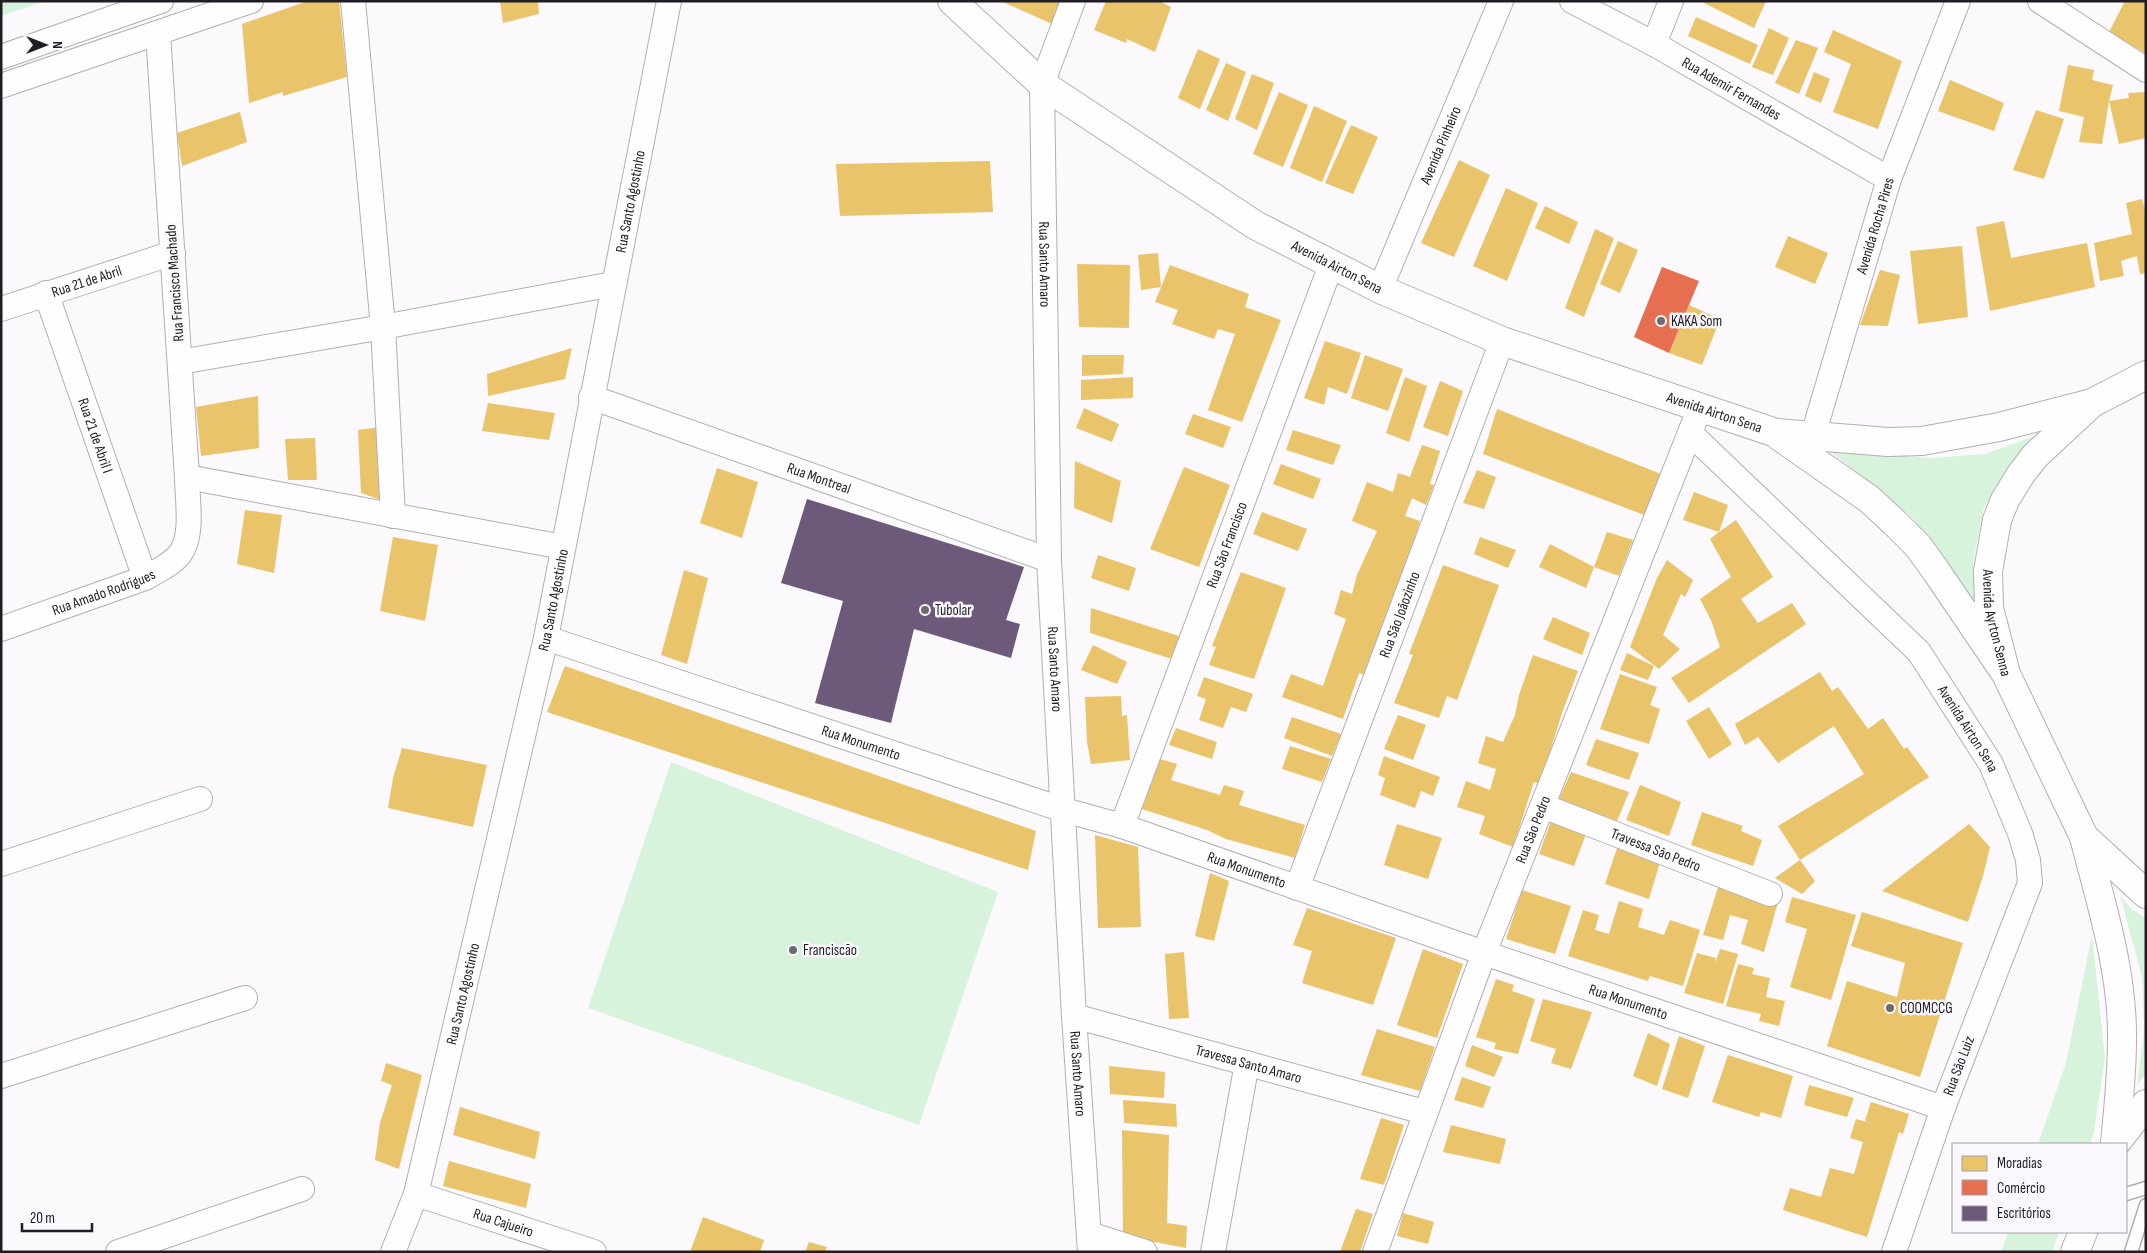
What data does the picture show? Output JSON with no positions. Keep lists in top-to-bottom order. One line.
{"streets":{"main road":["Avenida Airton Sena","Avenida Ayrton Senna"],"street":["Rua Ademir Fernandes","Avenida Pinheiro","Rua Santo Agostinho","Avenida Rocha Pires","Rua Santo Amaro","Rua 21 de Abril","Rua Francisco Machado","Rua 21 de Abril I","Rua Montreal","Rua São Francisco","Rua Amado Rodrigues","Rua São Joãozinho","Rua Monumento","Rua São Pedro","Travessa São Pedro","Travessa Santo Amaro","Rua São Luiz","Rua Cajueiro"]},"crossings":[["Rua Ademir Fernandes","Avenida Rocha Pires"],["Avenida Pinheiro","Avenida Airton Sena"],["Rua Santo Agostinho","Rua Montreal"],["Rua Santo Agostinho","Rua Monumento"],["Rua Santo Agostinho","Rua Cajueiro"],["Avenida Rocha Pires","Avenida Airton Sena"],["Rua Santo Amaro","Avenida Airton Sena"],["Rua Santo Amaro","Rua Montreal"],["Rua Santo Amaro","Rua Monumento"],["Rua Santo Amaro","Travessa Santo Amaro"],["Avenida Airton Sena","Rua São Francisco"],["Avenida Airton Sena","Rua São Joãozinho"],["Avenida Airton Sena","Avenida Ayrton Senna"],["Avenida Airton Sena","Rua São Pedro"],["Avenida Airton Sena","Rua São Luiz"],["Rua 21 de Abril","Rua Francisco Machado"],["Rua 21 de Abril","Rua 21 de Abril I"],["Rua Francisco Machado","Rua Amado Rodrigues"],["Rua 21 de Abril I","Rua Amado Rodrigues"],["Rua São Francisco","Rua Monumento"],["Rua São Joãozinho","Rua Monumento"],["Rua Monumento","Rua São Pedro"],["Rua Monumento","Rua São Luiz"],["Rua São Pedro","Travessa São Pedro"],["Rua São Pedro","Travessa Santo Amaro"]],"places":["KAKA Som","Tubolar","Franciscão","COOMCCG"],"legend":["Moradias","Comércio","Escritórios"],"scale_bar":"20 m","north":"right"}
